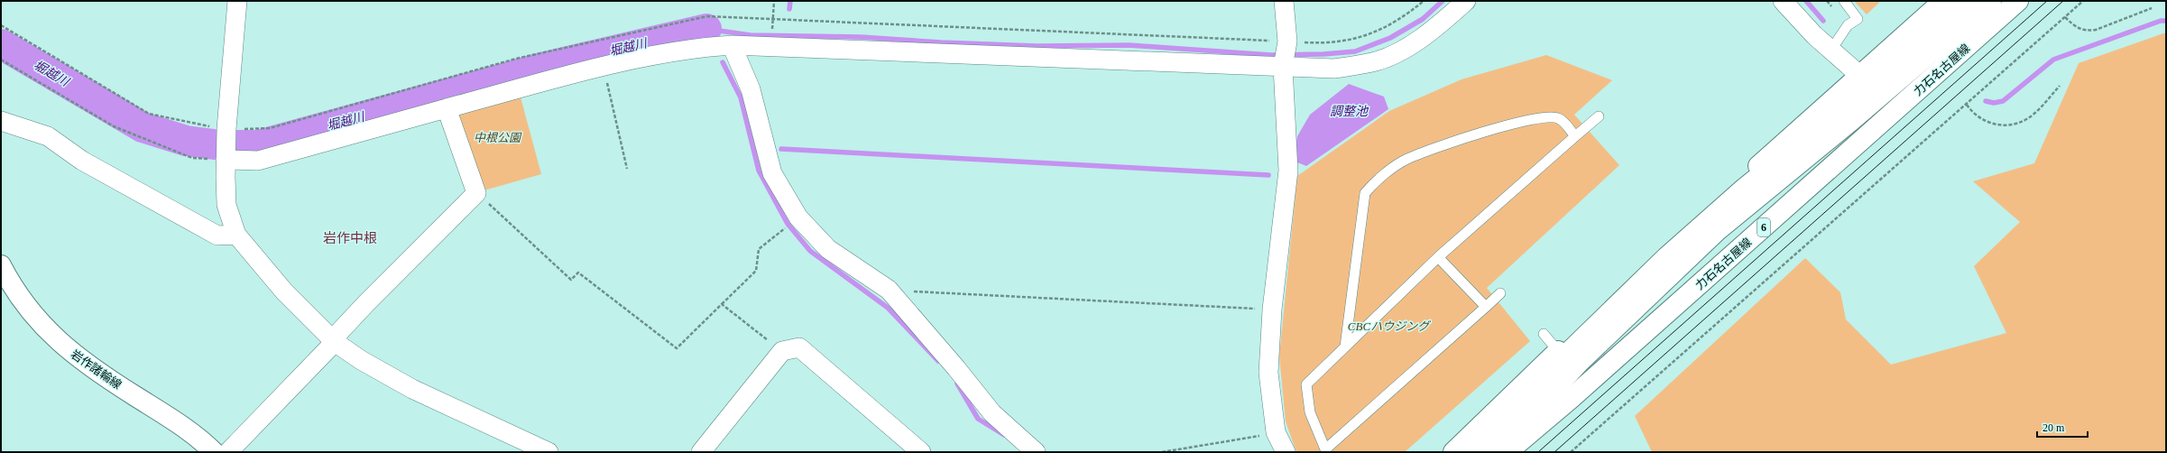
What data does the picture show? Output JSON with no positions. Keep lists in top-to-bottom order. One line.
{"streets":{"main road":["力石名古屋線","6","岩作諸輪線"]},"districts":["岩作中根"],"water":["堀越川","調整池"],"parks":["中根公園","CBCハウジング"],"scale_bar":"20 m"}
